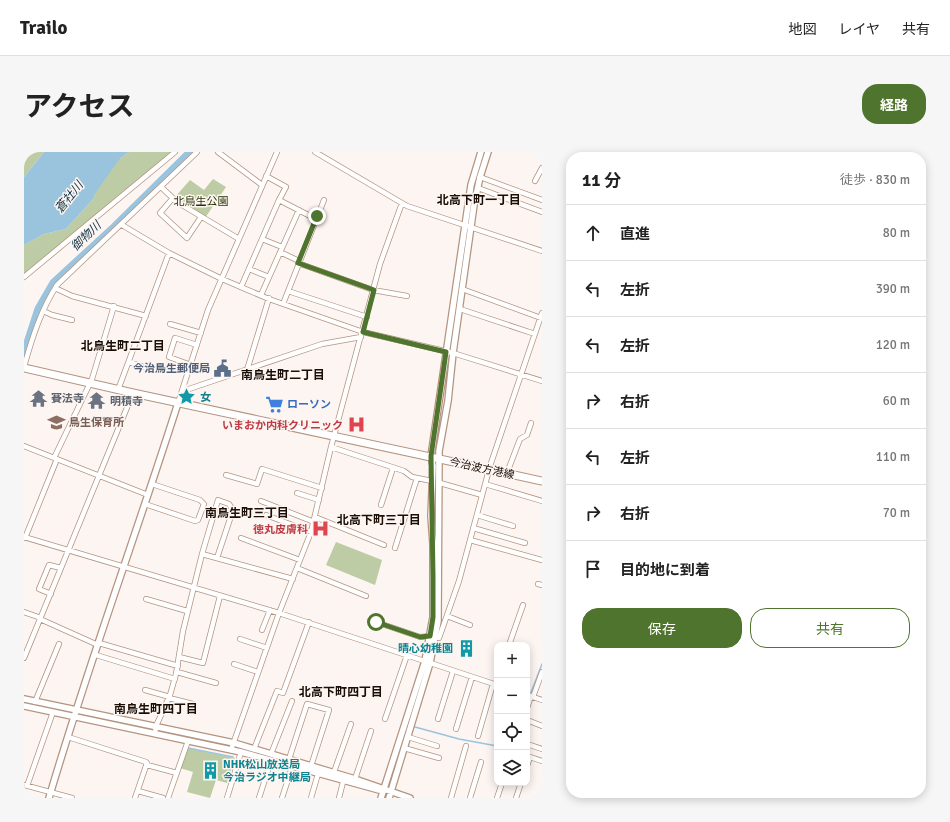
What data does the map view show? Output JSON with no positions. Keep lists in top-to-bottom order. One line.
{"streets":{"main road":["今治波方港線"]},"districts":["北高下町一丁目","北鳥生町二丁目","南鳥生町二丁目","南鳥生町三丁目","北高下町三丁目","北高下町四丁目","南鳥生町四丁目"],"water":["蒼社川","御物川"],"parks":["北鳥生公園"],"places":{"public building":["今治鳥生郵便局"],"place":["女"],"temple":["賽法寺","明積寺"],"supermarket":["ローソン"],"school or university":["鳥生保育所"],"hospital":["いまおか内科クリニック","徳丸皮膚科"],"building":["晴心幼稚園","NHK松山放送局 今治ラジオ中継局"]},"page":{"header":"Trailo","nav":["地図","レイヤ","共有"],"title":"アクセス","buttons":["経路",["保存","共有"]],"heading":["11 分","徒歩 · 830 m"],"list":[["直進","80 m"],["左折","390 m"],["左折","120 m"],["右折","60 m"],["左折","110 m"],["右折","70 m"],"目的地に到着"],"map_buttons":["+","−"]}}
